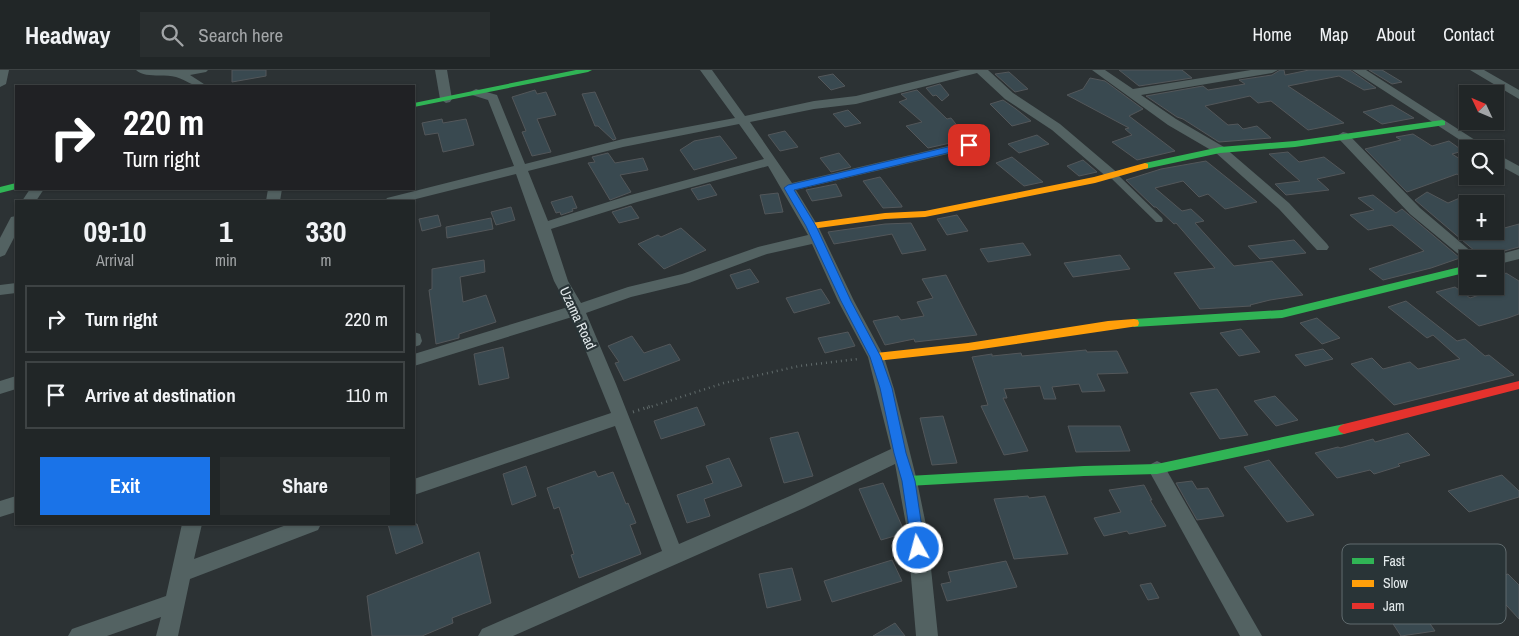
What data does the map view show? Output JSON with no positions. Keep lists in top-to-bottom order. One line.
{"streets":{"street":["Uzama Road"]},"legend":["Fast","Slow","Jam"],"north":"top left","page":{"header":"Headway","search":"Search here","nav":["Home","Map","About","Contact"],"map_buttons":["+","−"],"turn":["220 m","Turn right"],"eta":["09:10","Arrival","1","min","330","m"],"list":[{"name":"Turn right","value":"220 m"},{"name":"Arrive at destination","value":"110 m"}],"buttons":["Exit","Share"]}}
